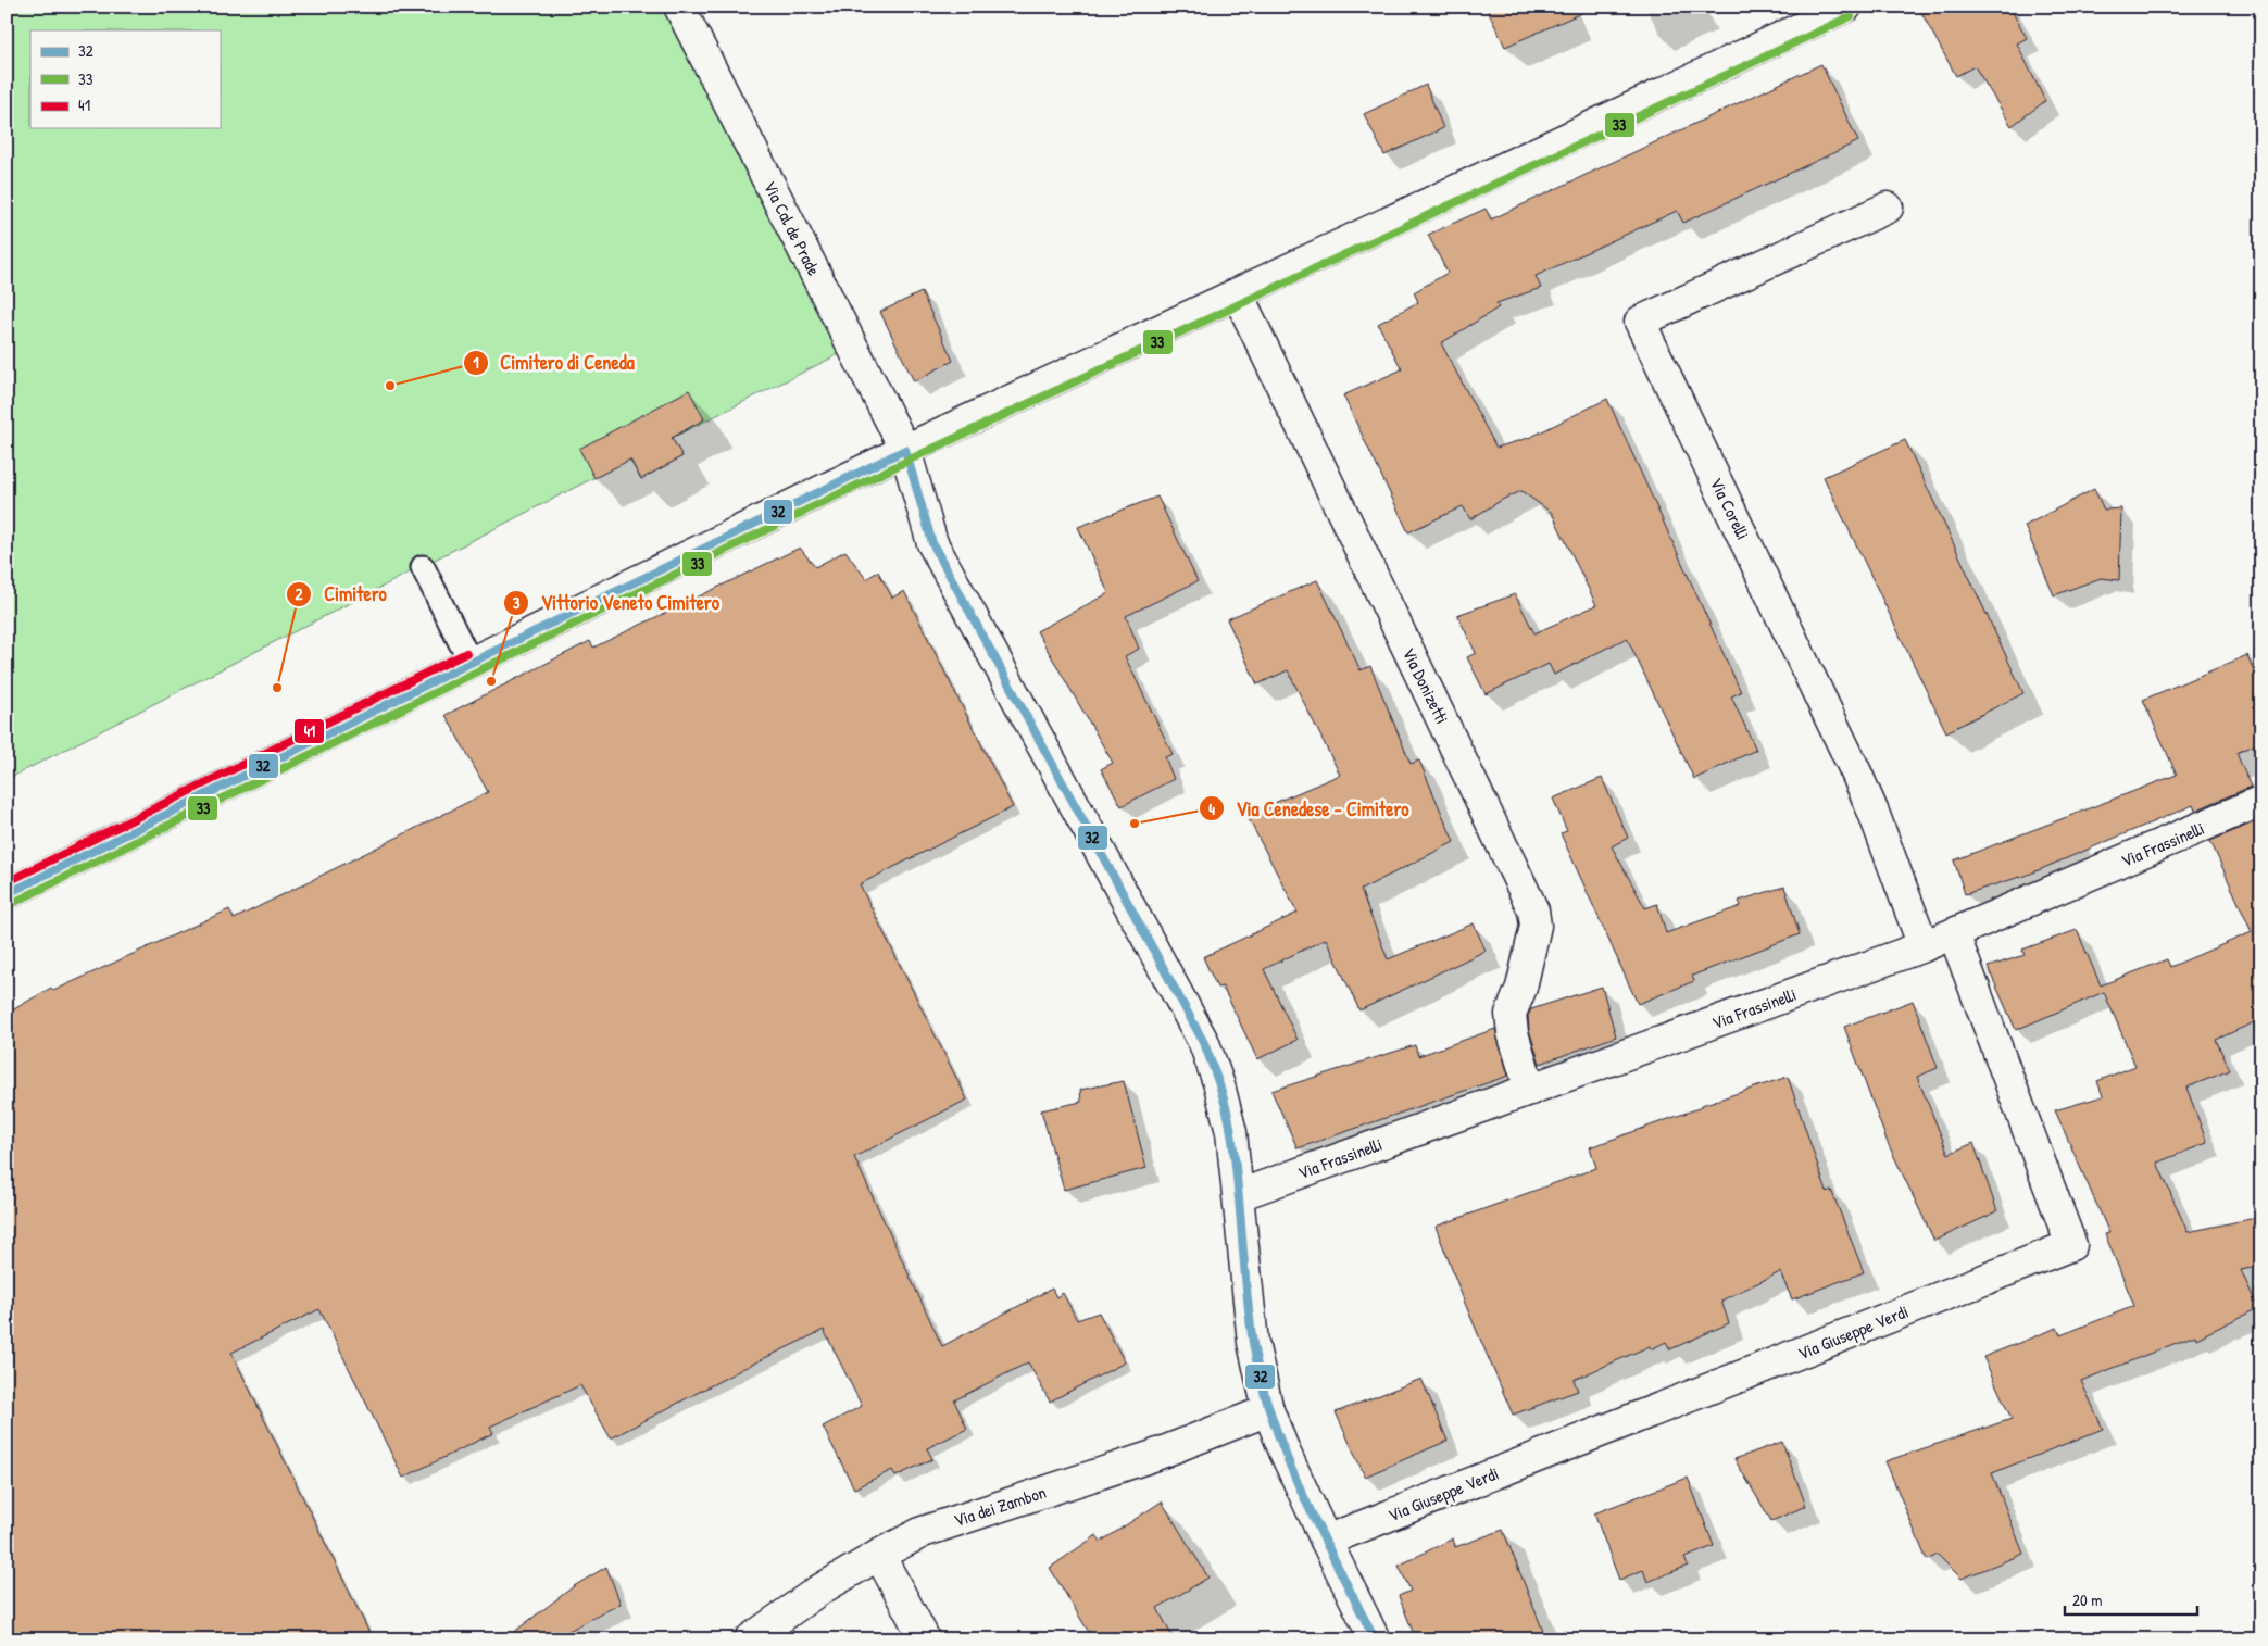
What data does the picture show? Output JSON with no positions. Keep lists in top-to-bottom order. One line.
{"streets":{"street":["Via Cal de Prade","Via Corelli","Via Donizetti","Via Frassinelli","Via Giuseppe Verdi","Via dei Zambon"]},"crossings":[["Via Cal de Prade","Via Frassinelli"],["Via Cal de Prade","Via Giuseppe Verdi"],["Via Cal de Prade","Via dei Zambon"],["Via Corelli","Via Frassinelli"],["Via Donizetti","Via Frassinelli"],["Via Frassinelli","Via Giuseppe Verdi"]],"places":["Cimitero di Ceneda","Vittorio Veneto Cimitero","Cimitero","Via Cenedese - Cimitero"],"lines":["transit line 33","transit line 32","transit line 41"],"legend":["32","33","41"],"scale_bar":"20 m"}
